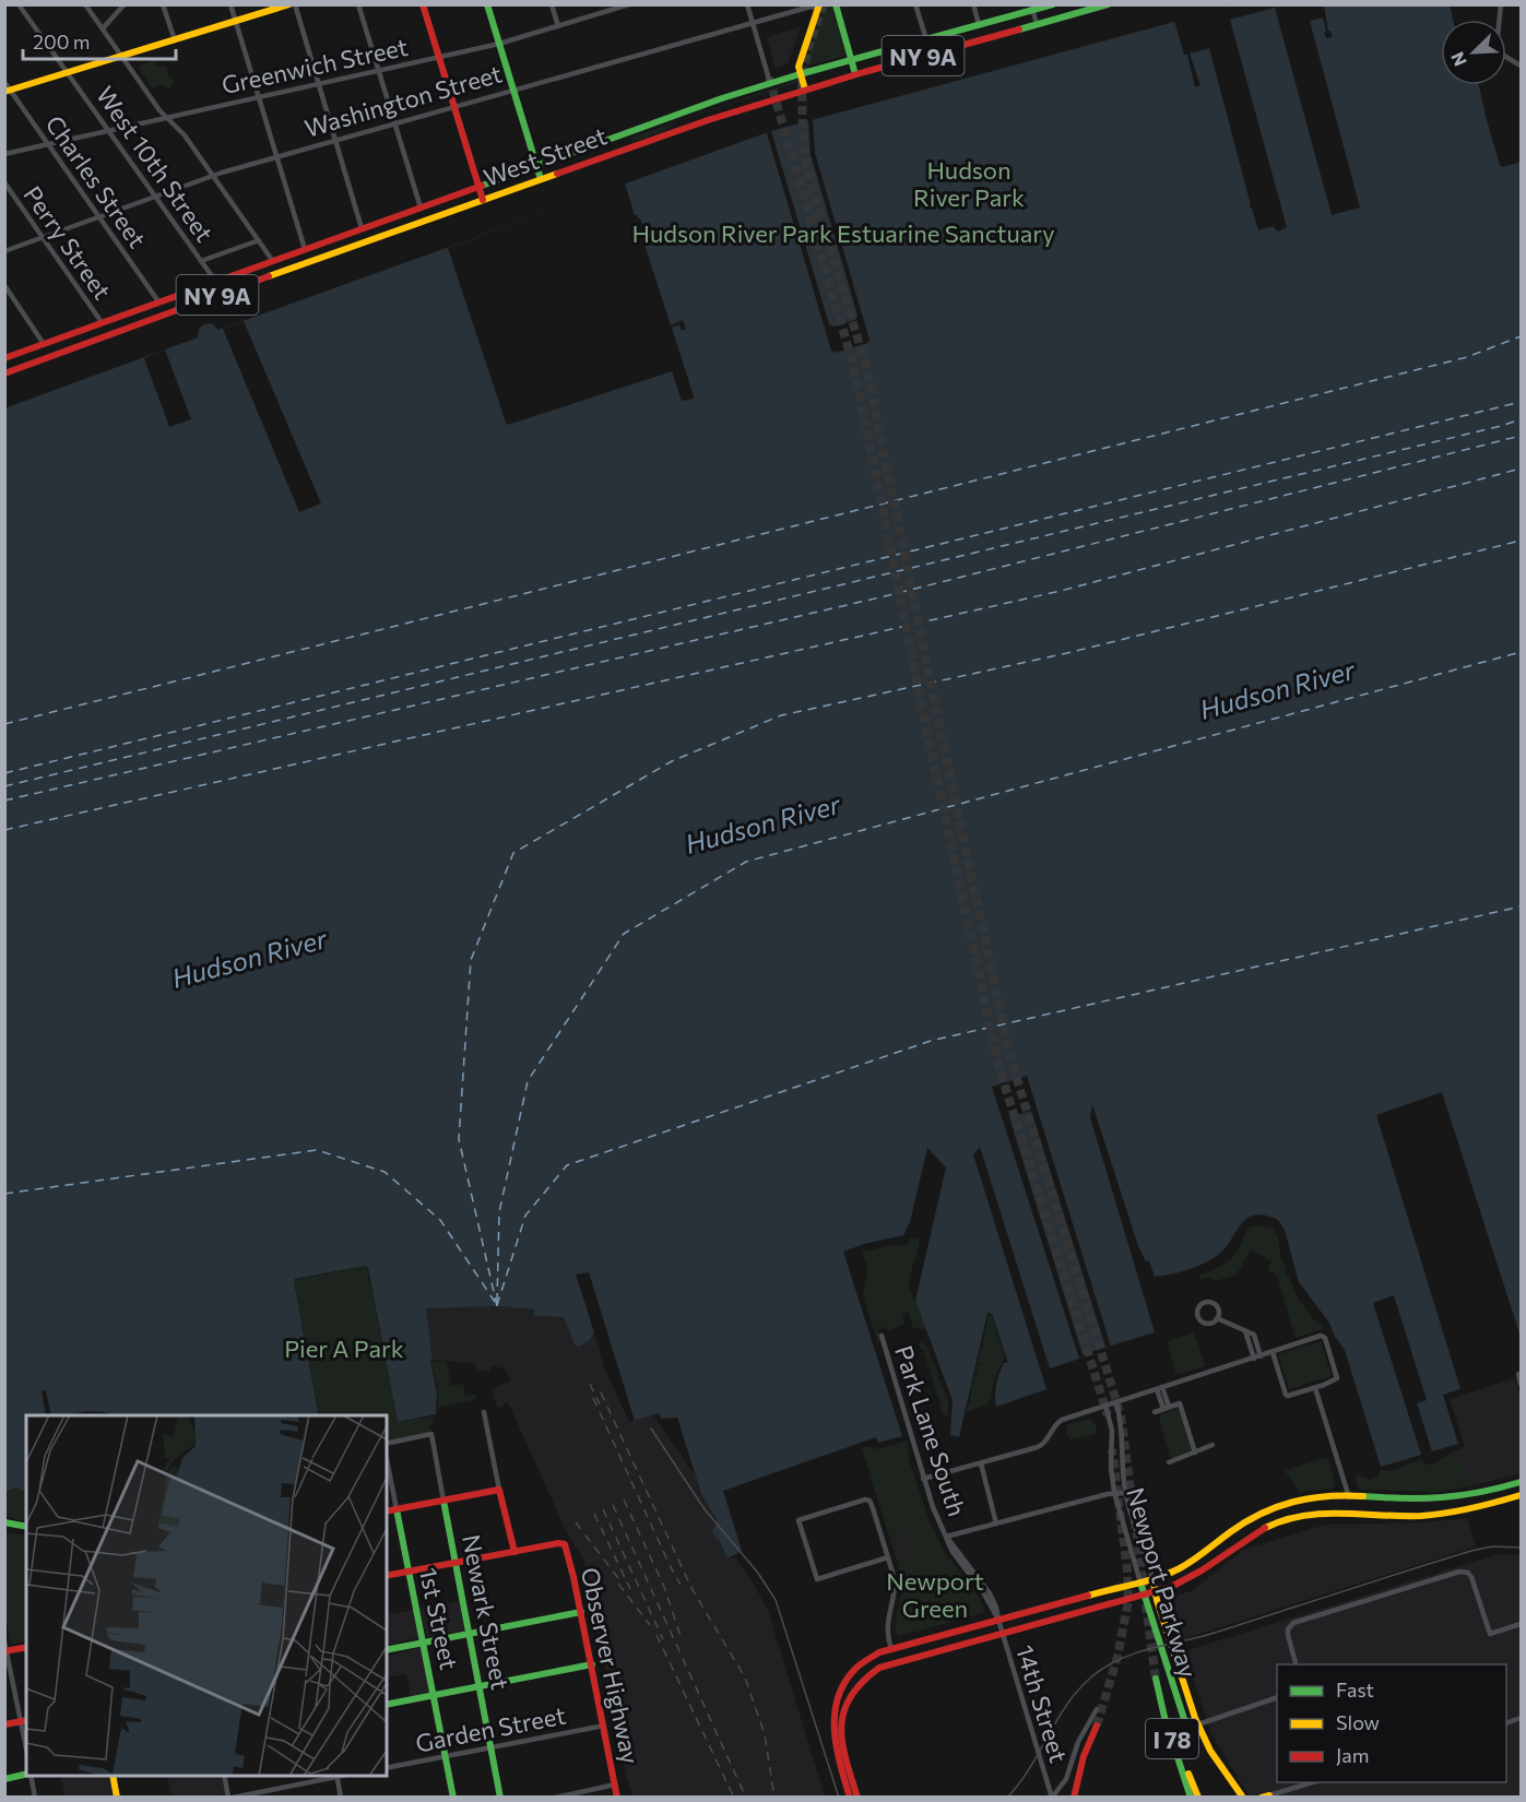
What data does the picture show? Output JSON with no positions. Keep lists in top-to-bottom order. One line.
{"streets":{"main road":["NY 9A","West Street","Newport Parkway","Newark Street","1st Street","Observer Highway","I 78"],"street":["Greenwich Street","Washington Street","West 10th Street","Charles Street","Perry Street","Park Lane South","14th Street","Garden Street"]},"crossings":[["Greenwich Street","West 10th Street"],["Greenwich Street","Charles Street"],["Washington Street","West 10th Street"],["Washington Street","Charles Street"],["Washington Street","Perry Street"],["West Street","West 10th Street"],["West Street","Charles Street"],["West Street","Perry Street"],["Park Lane South","14th Street"],["Newark Street","Garden Street"],["1st Street","Garden Street"],["Observer Highway","Garden Street"]],"water":["Hudson River"],"parks":["Hudson River Park","Hudson River Park Estuarine Sanctuary","Pier A Park","Newport Green"],"legend":["Fast","Slow","Jam"],"scale_bar":"200 m","north":"bottom left"}
